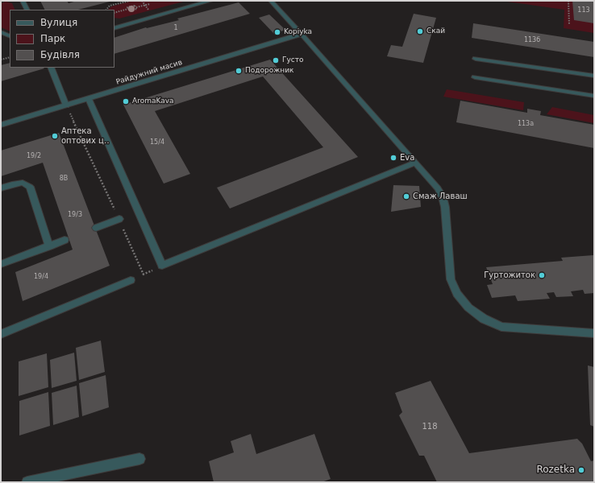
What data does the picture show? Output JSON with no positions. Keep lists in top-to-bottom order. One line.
{"streets":{"street":["Райдужний масив"]},"places":["Скай","Kopiyka","Густо","Подорожник","AromaKava","Аптека оптових ц‥","Eva","Смаж Лаваш","Гуртожиток","Rozetka"],"house_numbers":["113","1","113б","113а","15/4","19/2","8В","19/3","19/4","118"],"legend":["Вулиця","Парк","Будівля"]}
